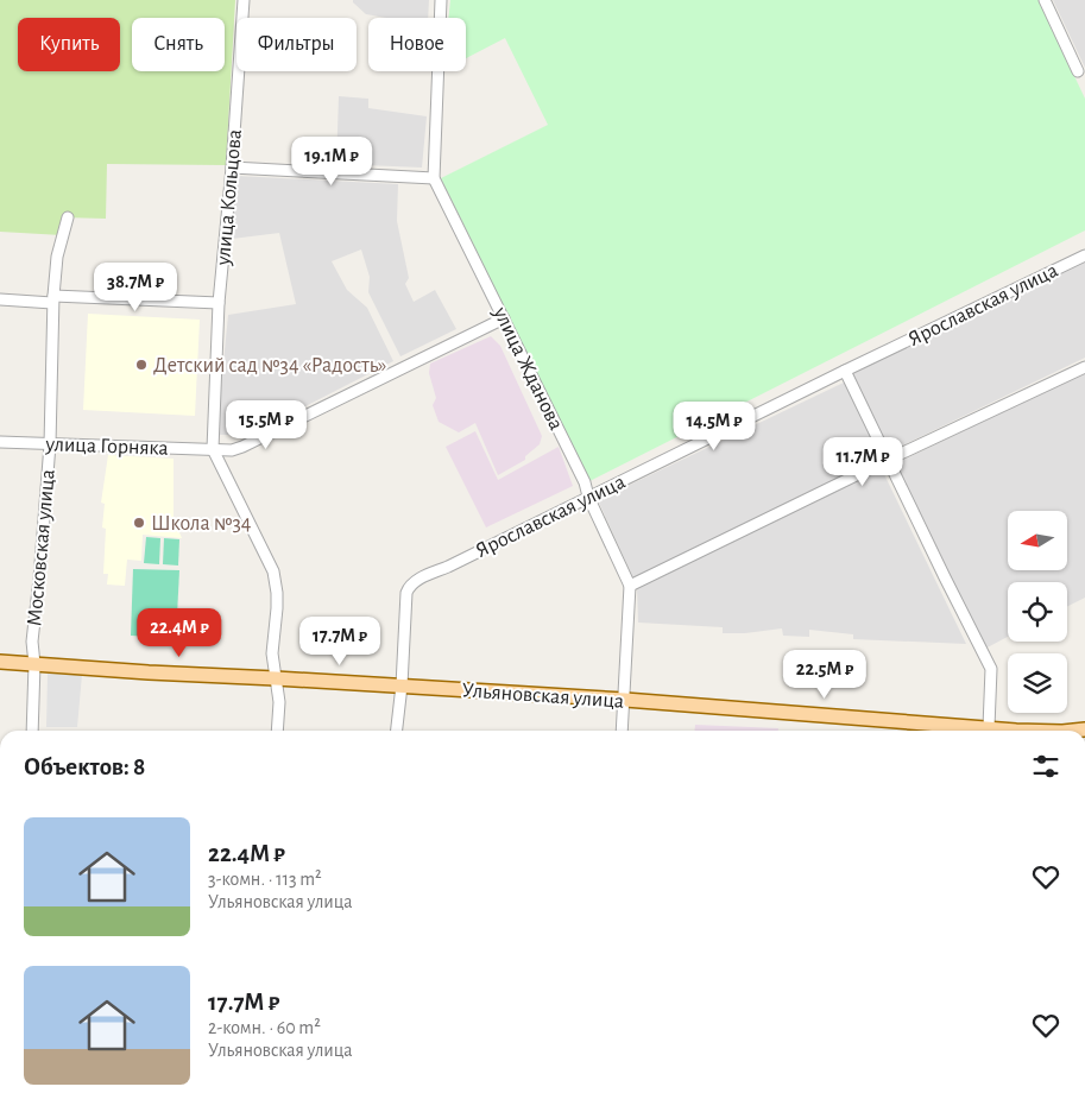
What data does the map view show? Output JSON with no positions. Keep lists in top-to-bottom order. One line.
{"streets":{"main road":["Ульяновская улица"],"street":["улица Кольцова","Ярославская улица","улица Жданова","улица Горняка","Московская улица"]},"crossings":[["улица Кольцова","улица Горняка"],["улица Кольцова","Ульяновская улица"],["Ярославская улица","улица Жданова"],["Ярославская улица","Ульяновская улица"],["улица Жданова","улица Горняка"],["улица Жданова","Ульяновская улица"],["улица Горняка","Московская улица"],["Московская улица","Ульяновская улица"]],"places":["Детский сад №34 «Радость»","Школа №34"],"north":"left","page":{"chip":["Купить","Снять","Фильтры","Новое"],"price":["19.1M ₽","38.7M ₽","15.5M ₽","14.5M ₽","11.7M ₽","22.4M ₽","17.7M ₽","22.5M ₽"],"heading":"Объектов: 8","list":[{"name":"22.4M ₽","note":"3-комн. · 113 m² · Ульяновская улица"},{"name":"17.7M ₽","note":"2-комн. · 60 m² · Ульяновская улица"}]}}
